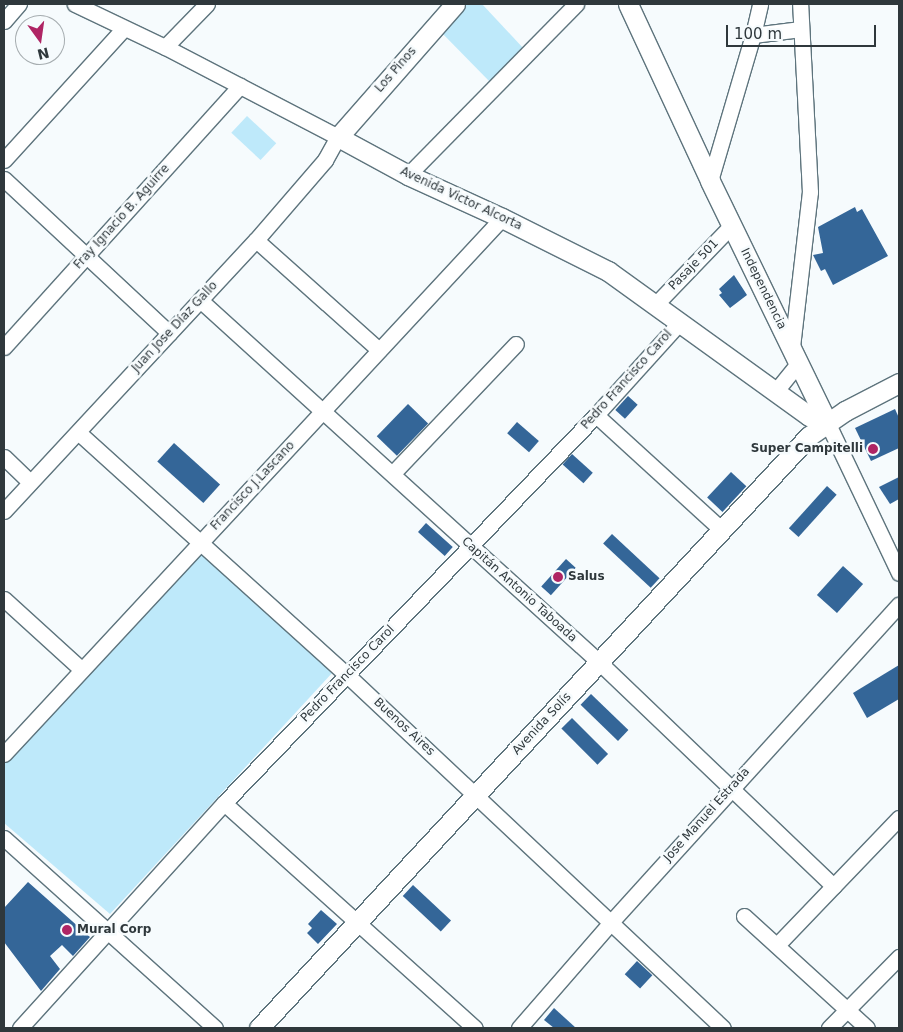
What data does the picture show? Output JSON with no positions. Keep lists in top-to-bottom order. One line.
{"streets":{"main road":["Los Pinos","Avenida Victor Alcorta","Independencia","Avenida Solís"],"street":["Fray Ignacio B. Aguirre","Pasaje 501","Juan Jose Díaz Gallo","Pedro Francisco Carol","Francisco J.Lascano","Capitán Antonio Taboada","Buenos Aires","Jose Manuel Estrada"]},"crossings":[["Los Pinos","Avenida Victor Alcorta"],["Los Pinos","Juan Jose Díaz Gallo"],["Avenida Victor Alcorta","Fray Ignacio B. Aguirre"],["Avenida Victor Alcorta","Pasaje 501"],["Avenida Victor Alcorta","Independencia"],["Avenida Victor Alcorta","Juan Jose Díaz Gallo"],["Avenida Victor Alcorta","Pedro Francisco Carol"],["Avenida Victor Alcorta","Francisco J.Lascano"],["Avenida Victor Alcorta","Avenida Solís"],["Pasaje 501","Independencia"],["Independencia","Avenida Solís"],["Juan Jose Díaz Gallo","Capitán Antonio Taboada"],["Juan Jose Díaz Gallo","Buenos Aires"],["Pedro Francisco Carol","Capitán Antonio Taboada"],["Pedro Francisco Carol","Buenos Aires"],["Francisco J.Lascano","Capitán Antonio Taboada"],["Francisco J.Lascano","Buenos Aires"],["Capitán Antonio Taboada","Avenida Solís"],["Capitán Antonio Taboada","Jose Manuel Estrada"],["Avenida Solís","Buenos Aires"],["Buenos Aires","Jose Manuel Estrada"]],"places":["Super Campitelli","Salus","Mural Corp"],"scale_bar":"100 m","north":"bottom"}
